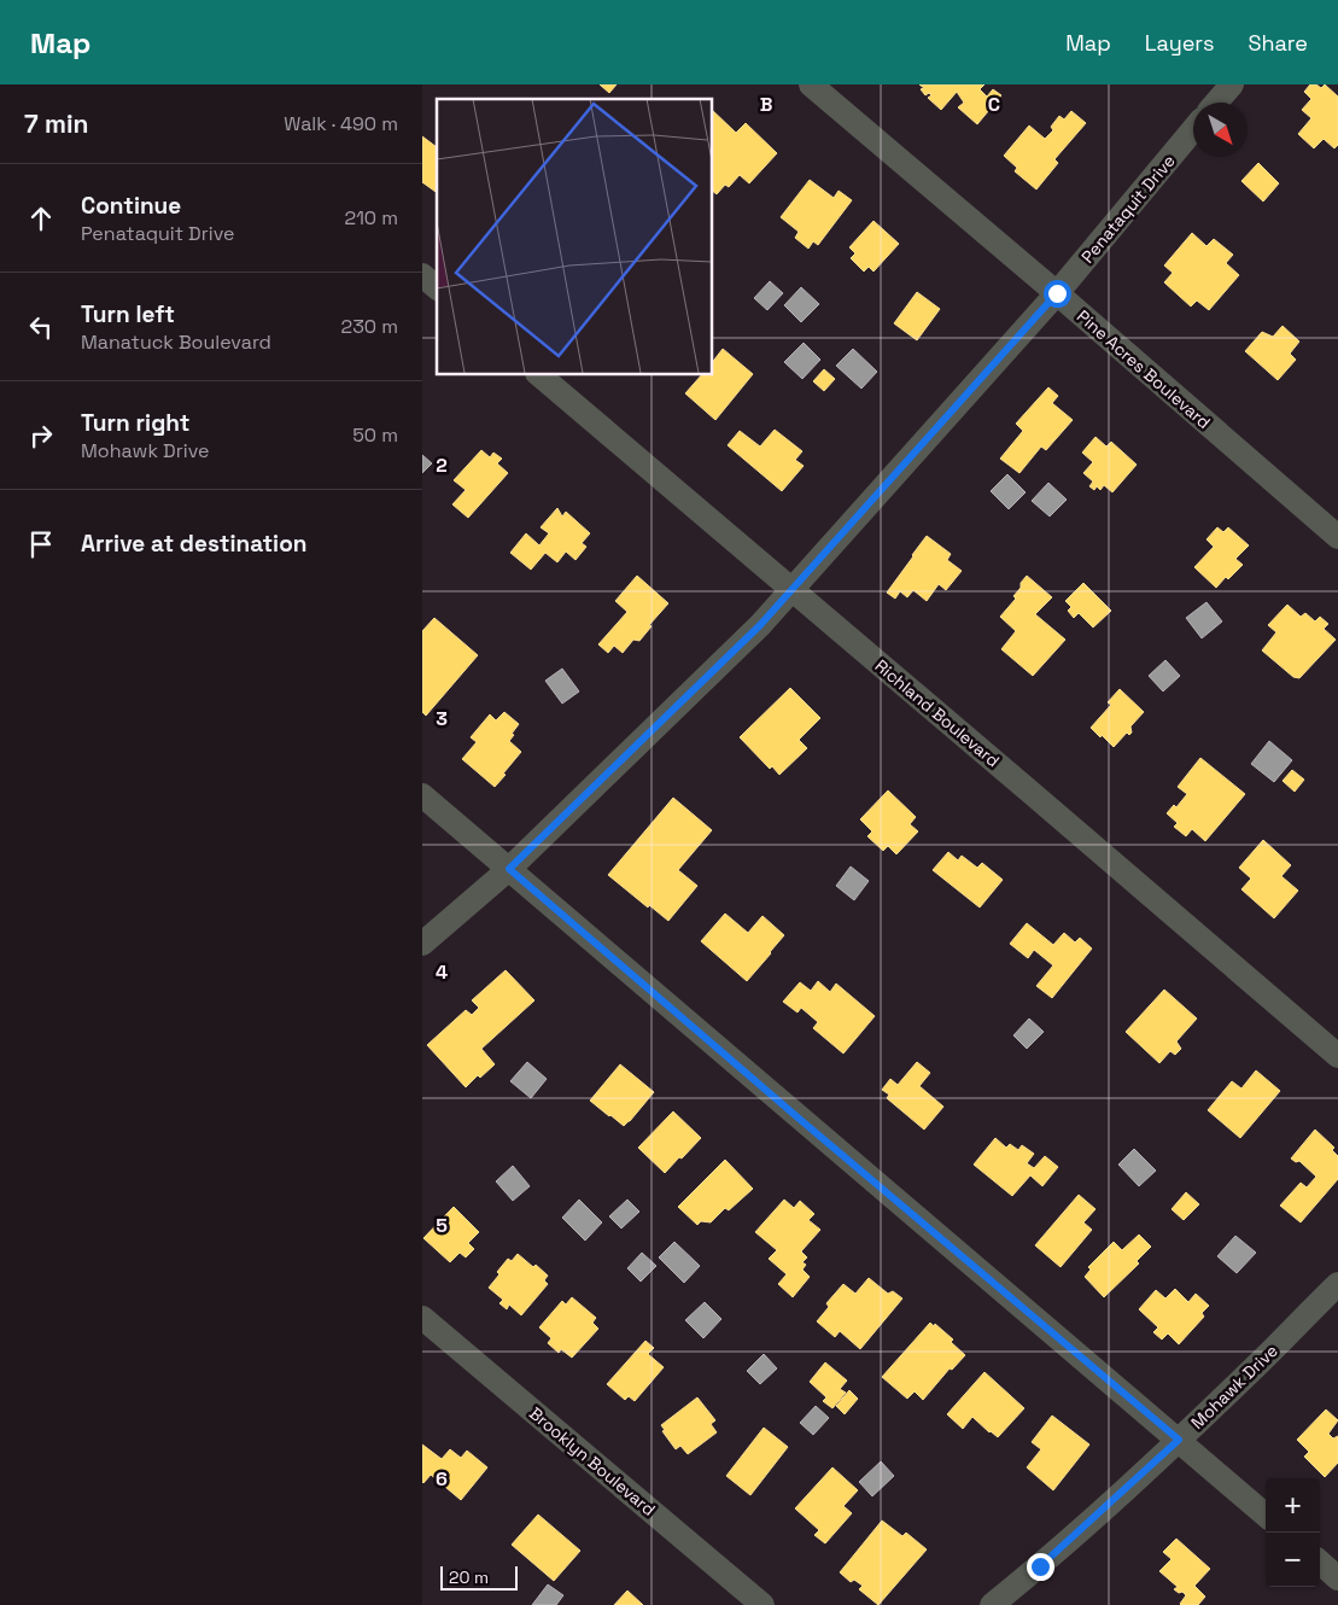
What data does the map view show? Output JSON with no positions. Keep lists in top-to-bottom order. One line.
{"streets":{"street":["Penataquit Drive","Pine Acres Boulevard","Richland Boulevard","Mohawk Drive","Brooklyn Boulevard"]},"crossings":[["Penataquit Drive","Pine Acres Boulevard"],["Penataquit Drive","Richland Boulevard"]],"scale_bar":"20 m","north":"bottom right","page":{"header":"Map","nav":["Map","Layers","Share"],"heading":["7 min","Walk · 490 m"],"list":[["Continue","Penataquit Drive","210 m"],["Turn left","Manatuck Boulevard","230 m"],["Turn right","Mohawk Drive","50 m"],"Arrive at destination"],"map_buttons":["+","−"],"scale":"20 m"},"grid":{"columns":["B","C"],"rows":["2","3","4","5","6"]}}
